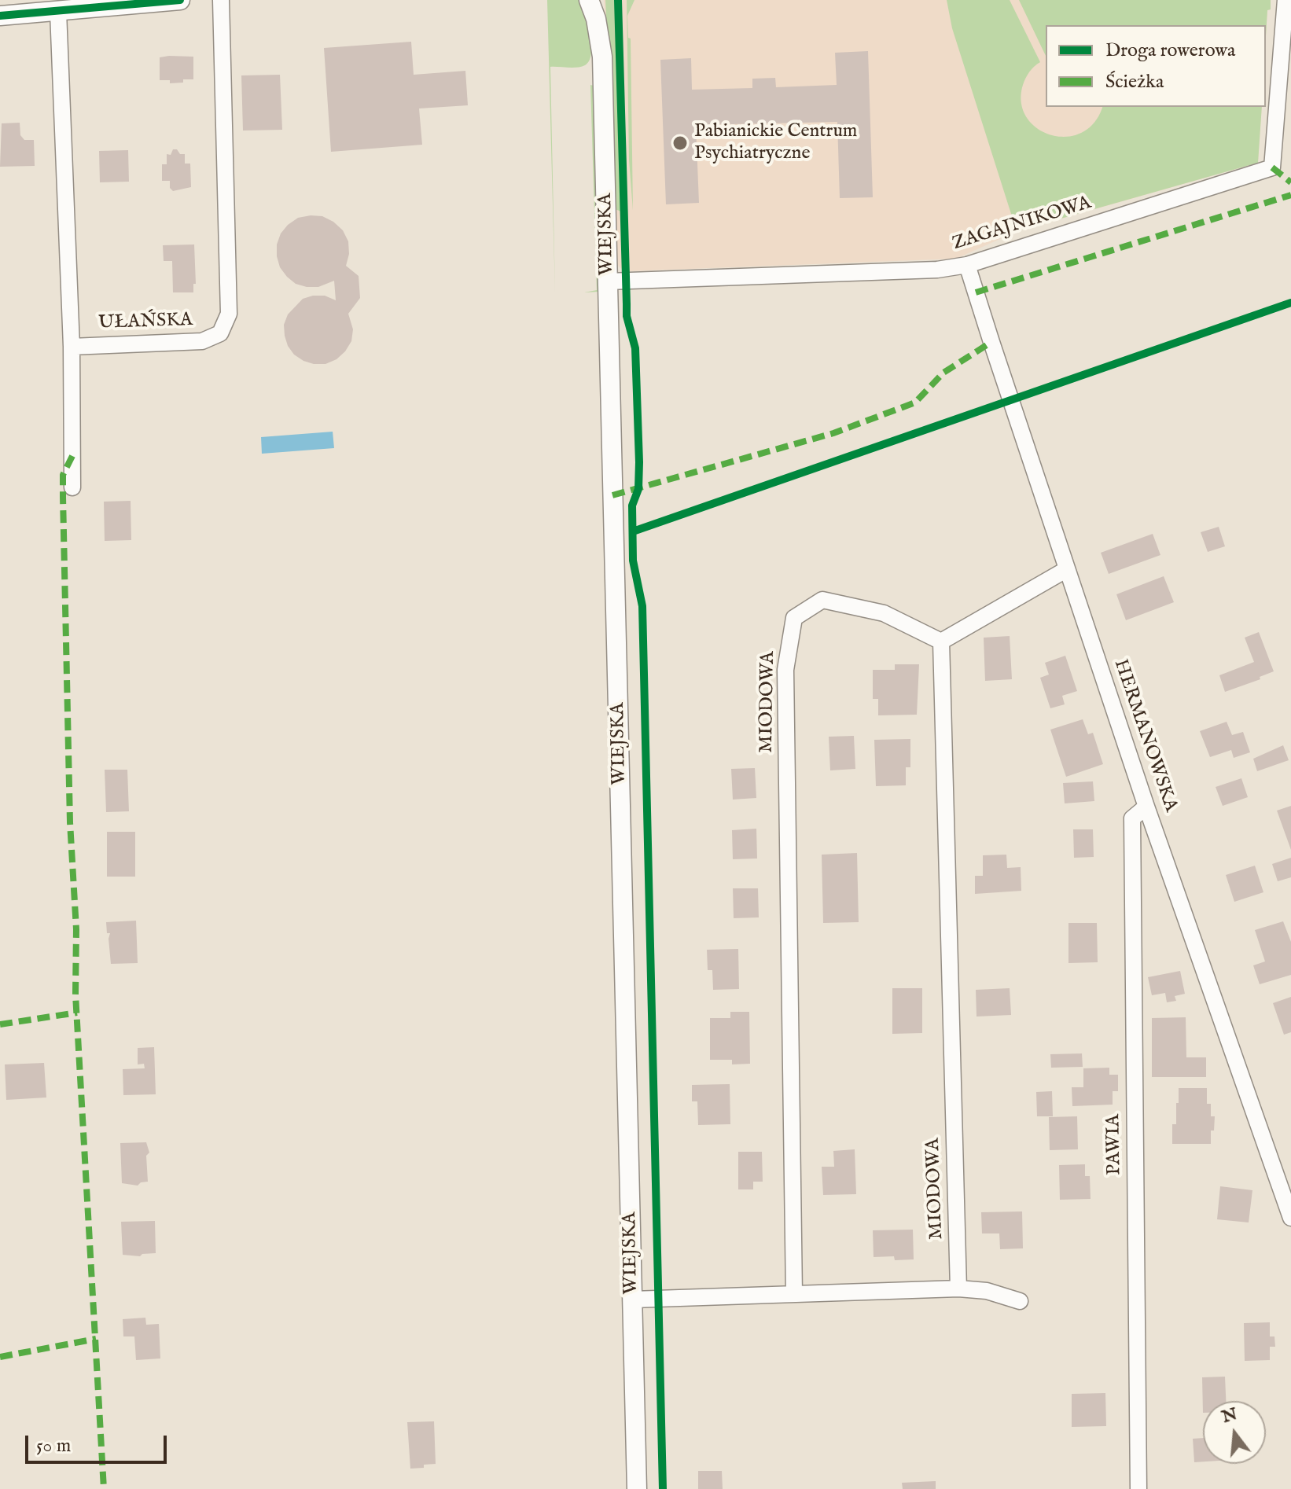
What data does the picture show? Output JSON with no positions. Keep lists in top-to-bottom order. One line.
{"streets":{"street":["ZAGAJNIKOWA","WIEJSKA","UŁAŃSKA","MIODOWA","HERMANOWSKA","PAWIA"]},"crossings":[["ZAGAJNIKOWA","WIEJSKA"],["ZAGAJNIKOWA","HERMANOWSKA"],["HERMANOWSKA","PAWIA"]],"places":["Pabianickie Centrum Psychiatryczne"],"legend":["Droga rowerowa","Ścieżka"],"scale_bar":"50 m","north":"top"}
